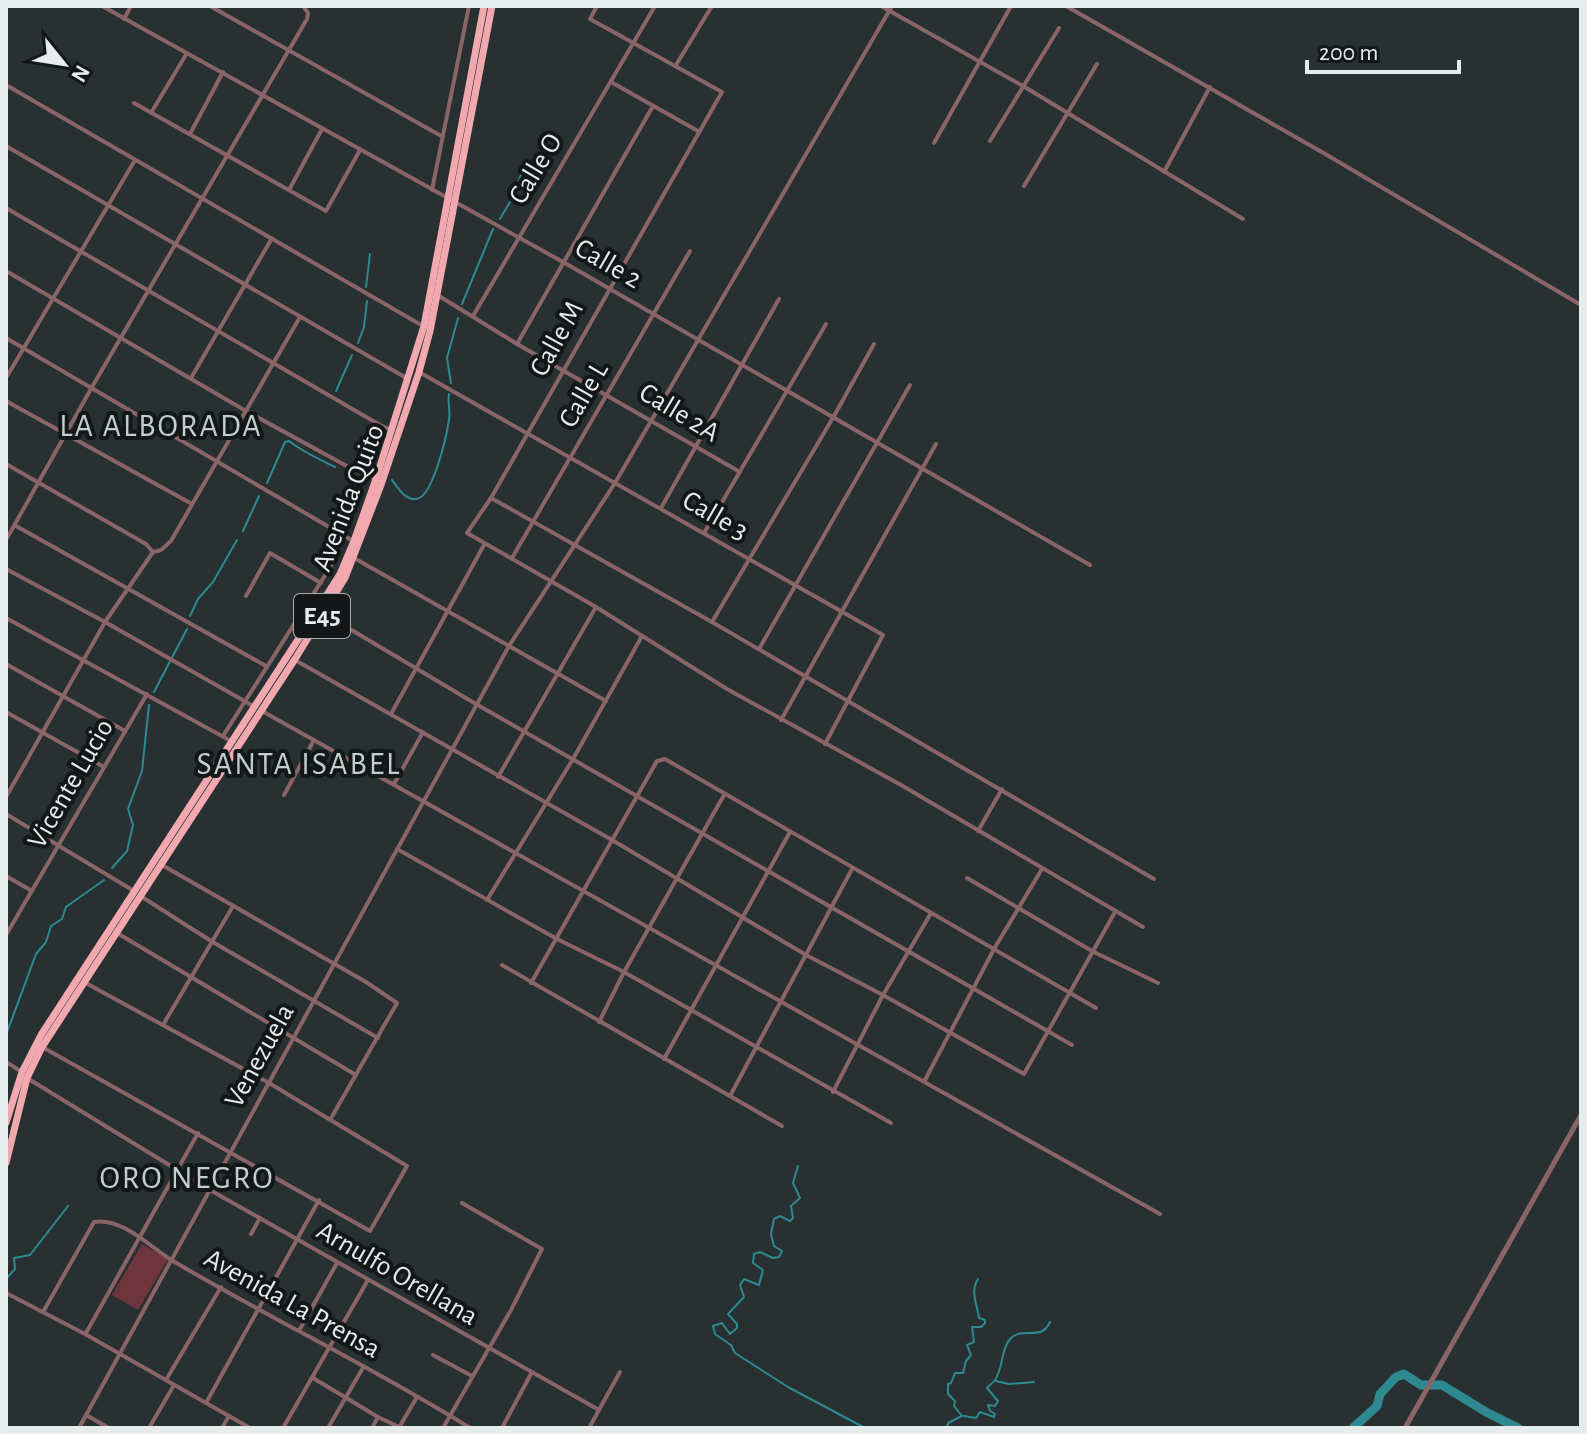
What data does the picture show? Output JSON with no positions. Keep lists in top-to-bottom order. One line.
{"streets":{"highway":["Avenida Quito","E45"],"street":["Calle O","Calle 2","Calle M","Calle L","Calle 2A","Calle 3","Vicente Lucio","Venezuela","Arnulfo Orellana","Avenida La Prensa"]},"crossings":[["Calle O","Calle 2"],["Calle O","Calle 2A"],["Calle 2","Calle M"],["Calle 2","Calle L"],["Calle 2","Avenida Quito"],["Calle M","Calle 2A"],["Calle M","Calle 3"],["Calle L","Calle 2A"],["Calle L","Calle 3"],["Calle 2A","Avenida Quito"],["Avenida Quito","Calle 3"],["Avenida Quito","Arnulfo Orellana"],["Venezuela","Arnulfo Orellana"],["Venezuela","Avenida La Prensa"]],"districts":["LA ALBORADA","SANTA ISABEL","ORO NEGRO"],"scale_bar":"200 m","north":"bottom right"}
